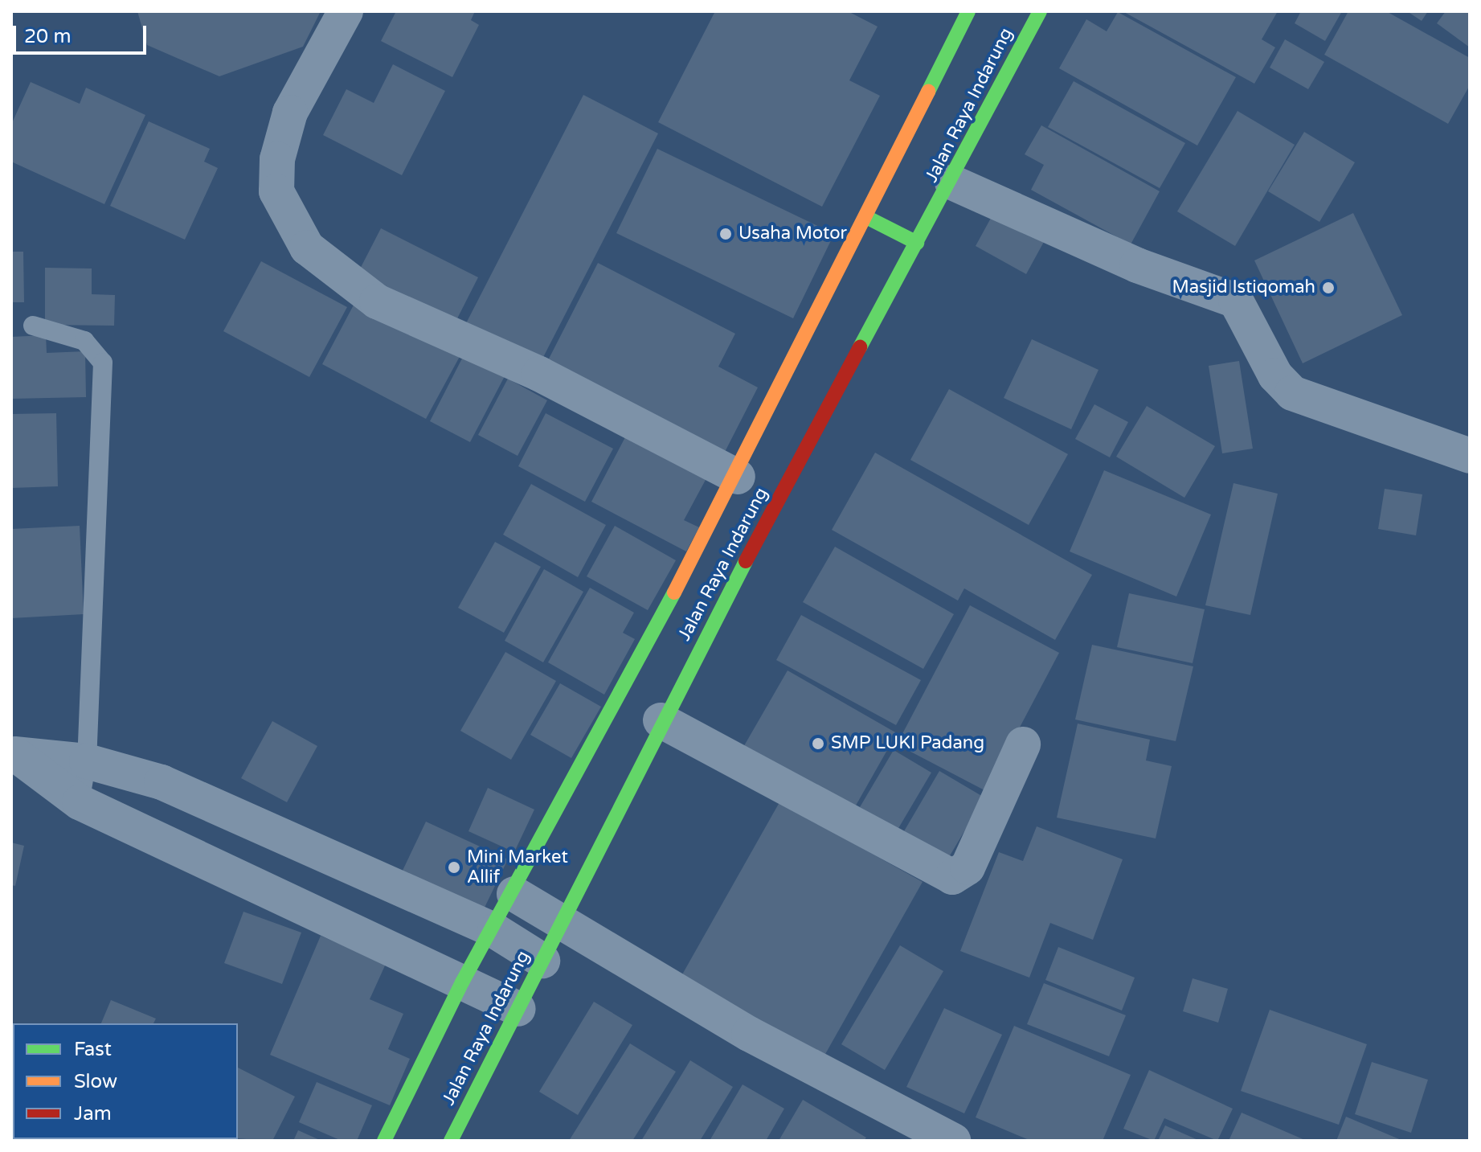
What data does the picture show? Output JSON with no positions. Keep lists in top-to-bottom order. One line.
{"streets":{"highway":["Jalan Raya Indarung"]},"places":["Usaha Motor","Masjid Istiqomah","SMP LUKI Padang","Mini Market Allif"],"legend":["Fast","Slow","Jam"],"scale_bar":"20 m"}
